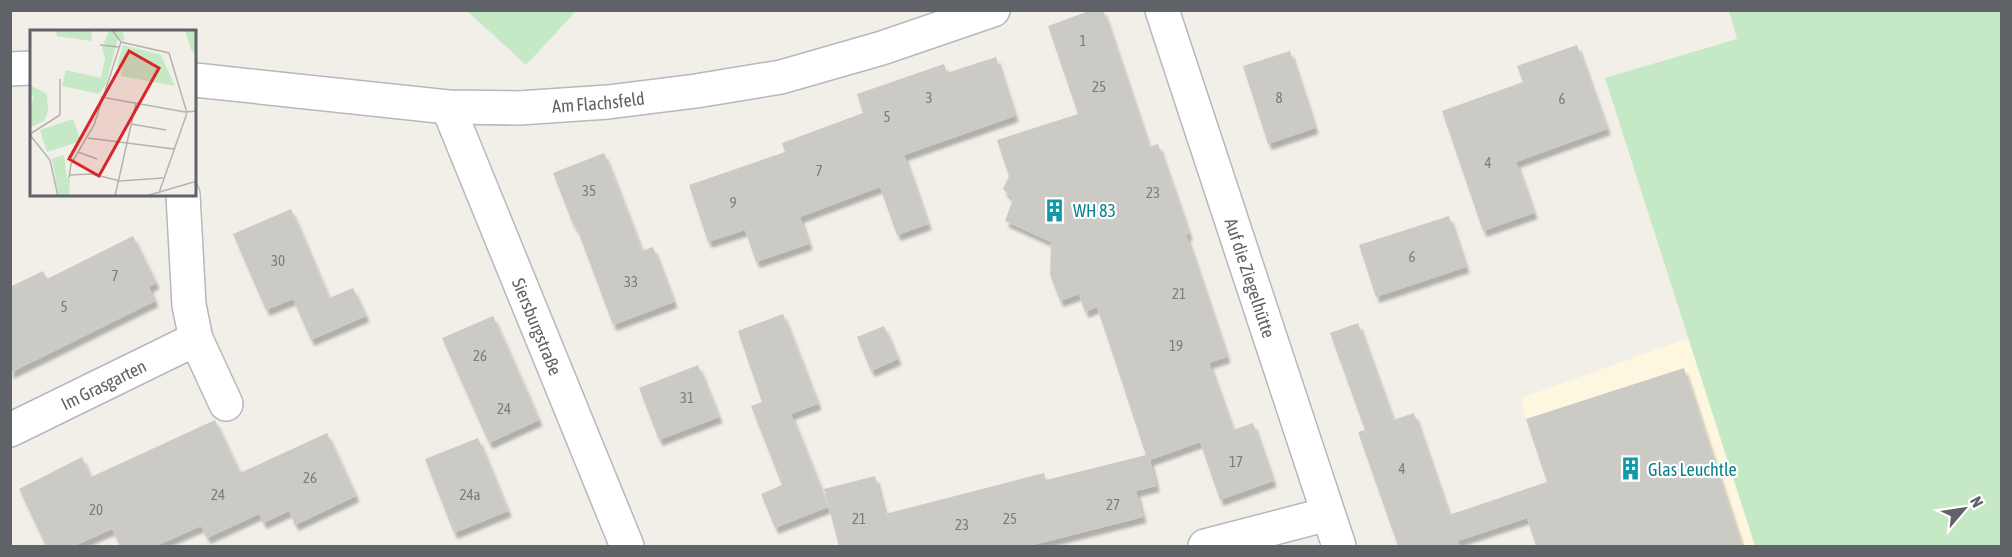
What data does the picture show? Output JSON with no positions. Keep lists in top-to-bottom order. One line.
{"streets":{"street":["Am Flachsfeld","Auf die Ziegelhütte","Siersburgstraße","Im Grasgarten"]},"crossings":[["Am Flachsfeld","Siersburgstraße"]],"places":{"building":["WH 83","Glas Leuchtle"]},"house_numbers":["1","25","3","8","6","5","4","7","35","23","9","6","30","7","33","21","5","19","26","31","24","17","4","26","24","24a","27","20","21","25","23"],"north":"top right"}
